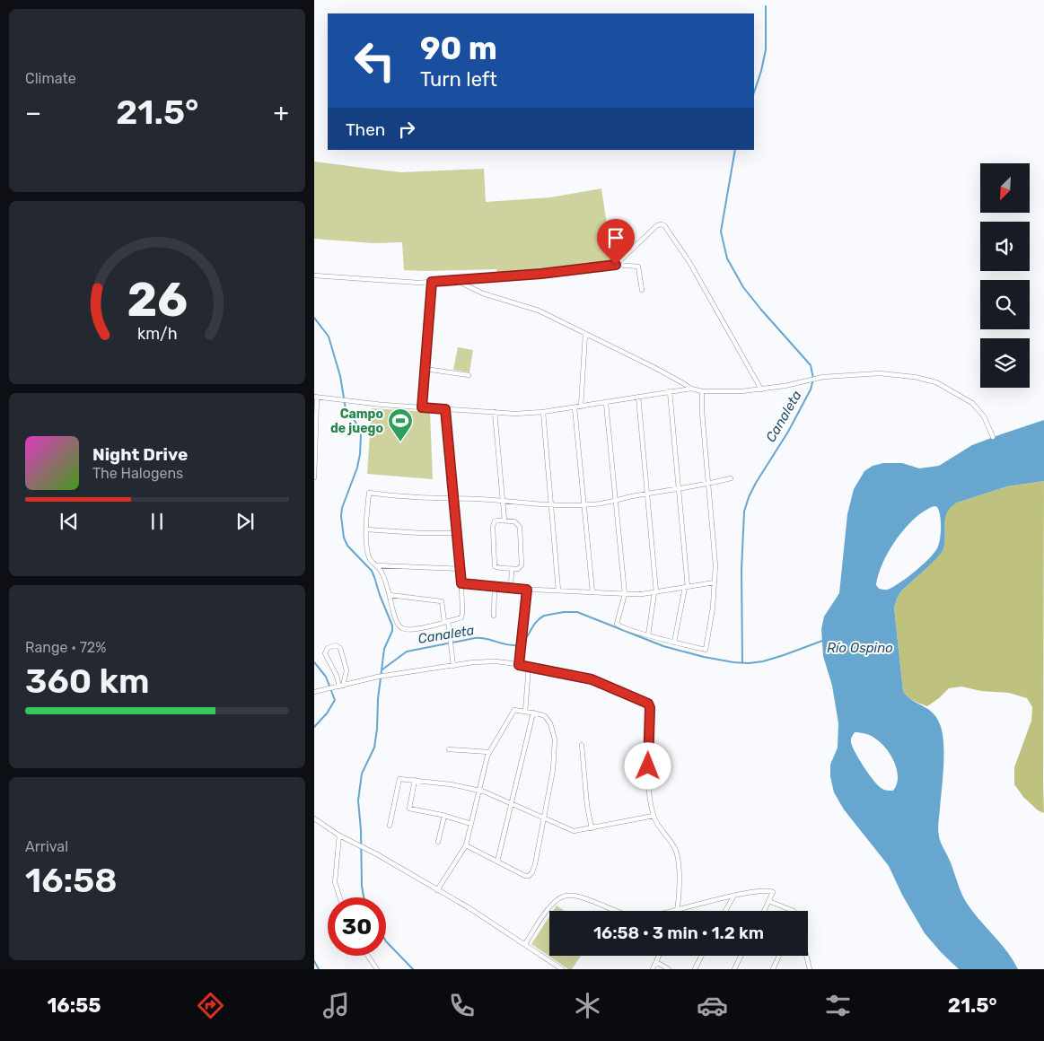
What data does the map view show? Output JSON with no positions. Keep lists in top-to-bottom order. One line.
{"water":["Canaleta","Río Ospino"],"places":{"sports":["Campo de juego"]},"north":"bottom left","page":{"tile":["Climate",["Range · 72%","360 km"],["Arrival","16:58"]],"turn":["90 m","Turn left"],"heat":["−","21.5°","+"],"then":"Then","song":["Night Drive","The Halogens"],"limit":"30","trip":"16:58 · 3 min · 1.2 km","tabs":["16:55","21.5°"],"gauge":["26","km/h"]}}
